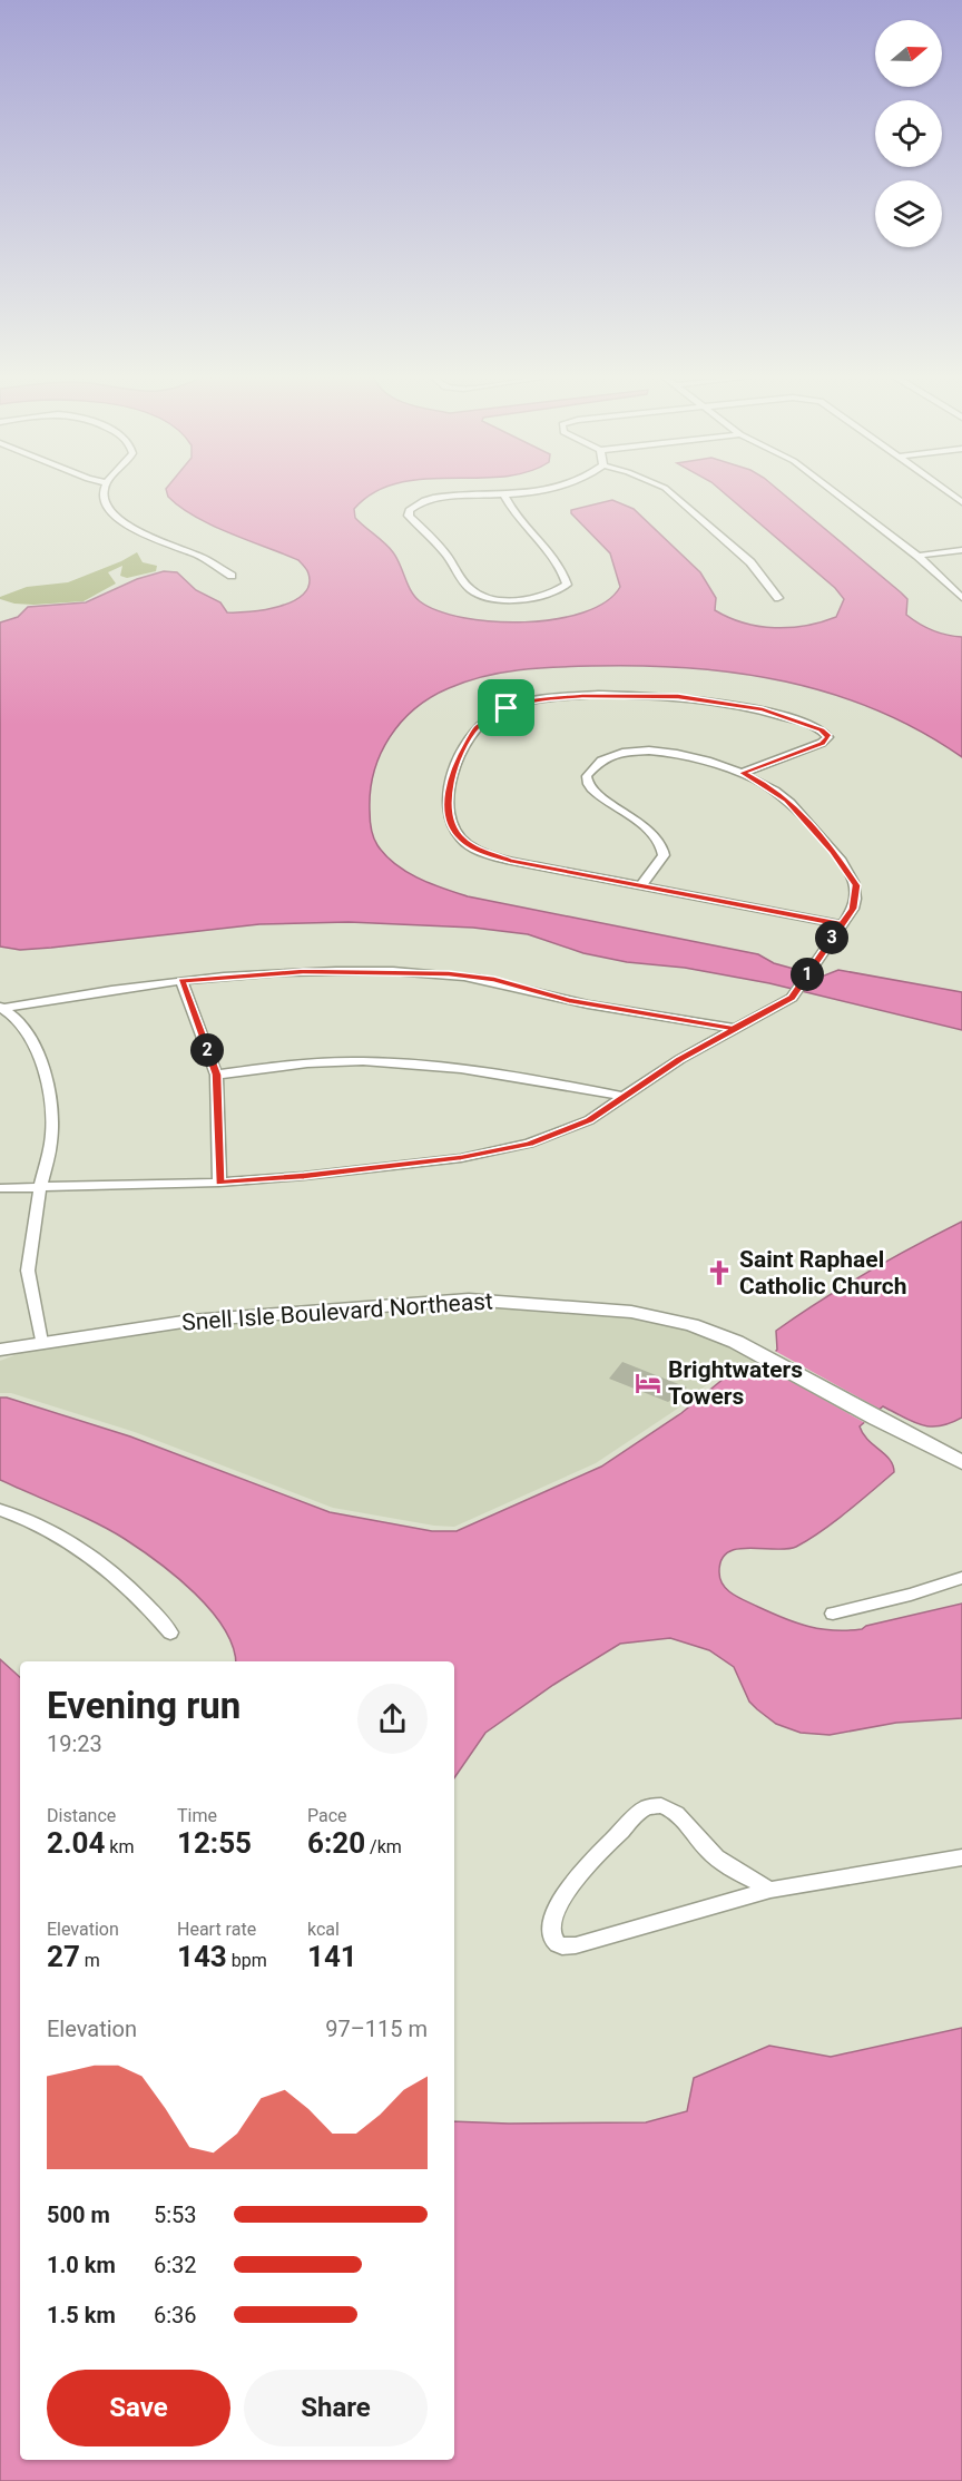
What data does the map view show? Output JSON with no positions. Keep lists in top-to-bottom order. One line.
{"streets":{"street":["Snell Isle Boulevard Northeast"]},"places":{"church":["Saint Raphael Catholic Church"],"hotel":["Brightwaters Towers"]},"north":"right","page":{"pins":["3","1","2"],"heading":["Evening run","19:23"],"stats":[["Distance","2.04 km"],["Time","12:55"],["Pace","6:20 /km"],["Elevation","27 m"],["Heart rate","143 bpm"],["kcal","141"]],"chart":["Elevation","97–115 m"],"list":[{"name":"500 m","note":"5:53"},{"name":"1.0 km","note":"6:32"},{"name":"1.5 km","note":"6:36"}],"buttons":["Save","Share"]}}
